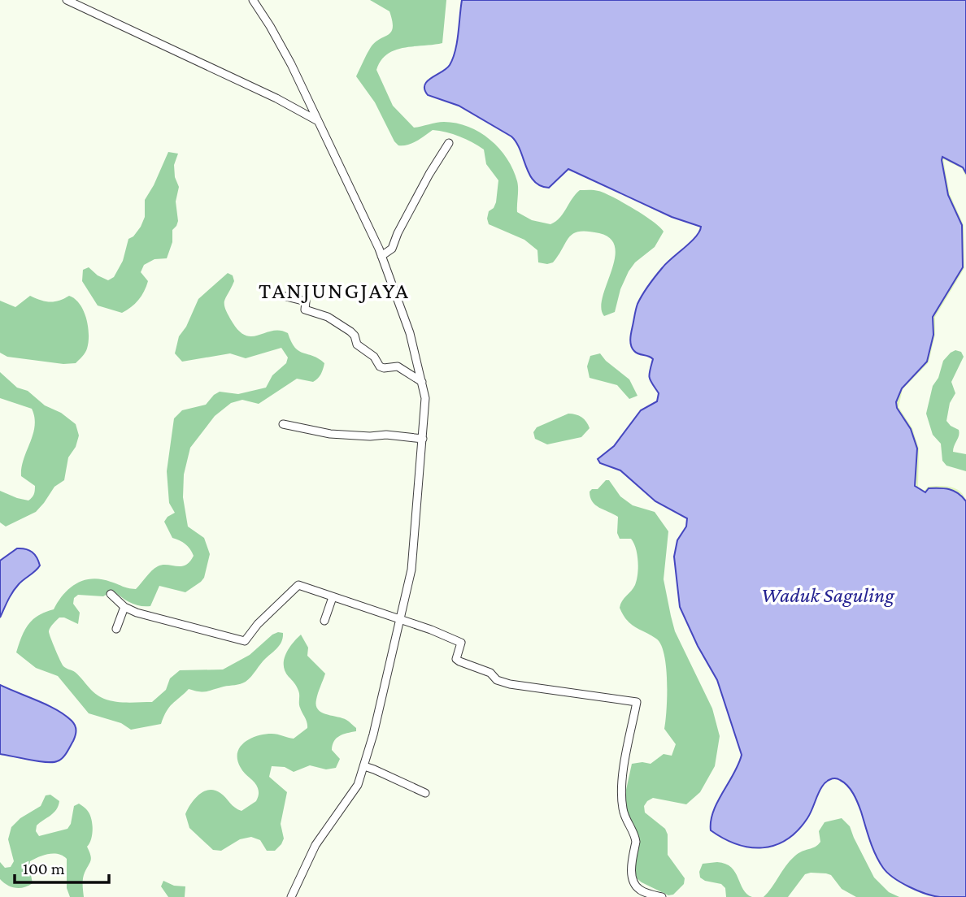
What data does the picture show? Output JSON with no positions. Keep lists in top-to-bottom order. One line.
{"districts":["TANJUNGJAYA"],"water":["Waduk Saguling"],"scale_bar":"100 m"}
